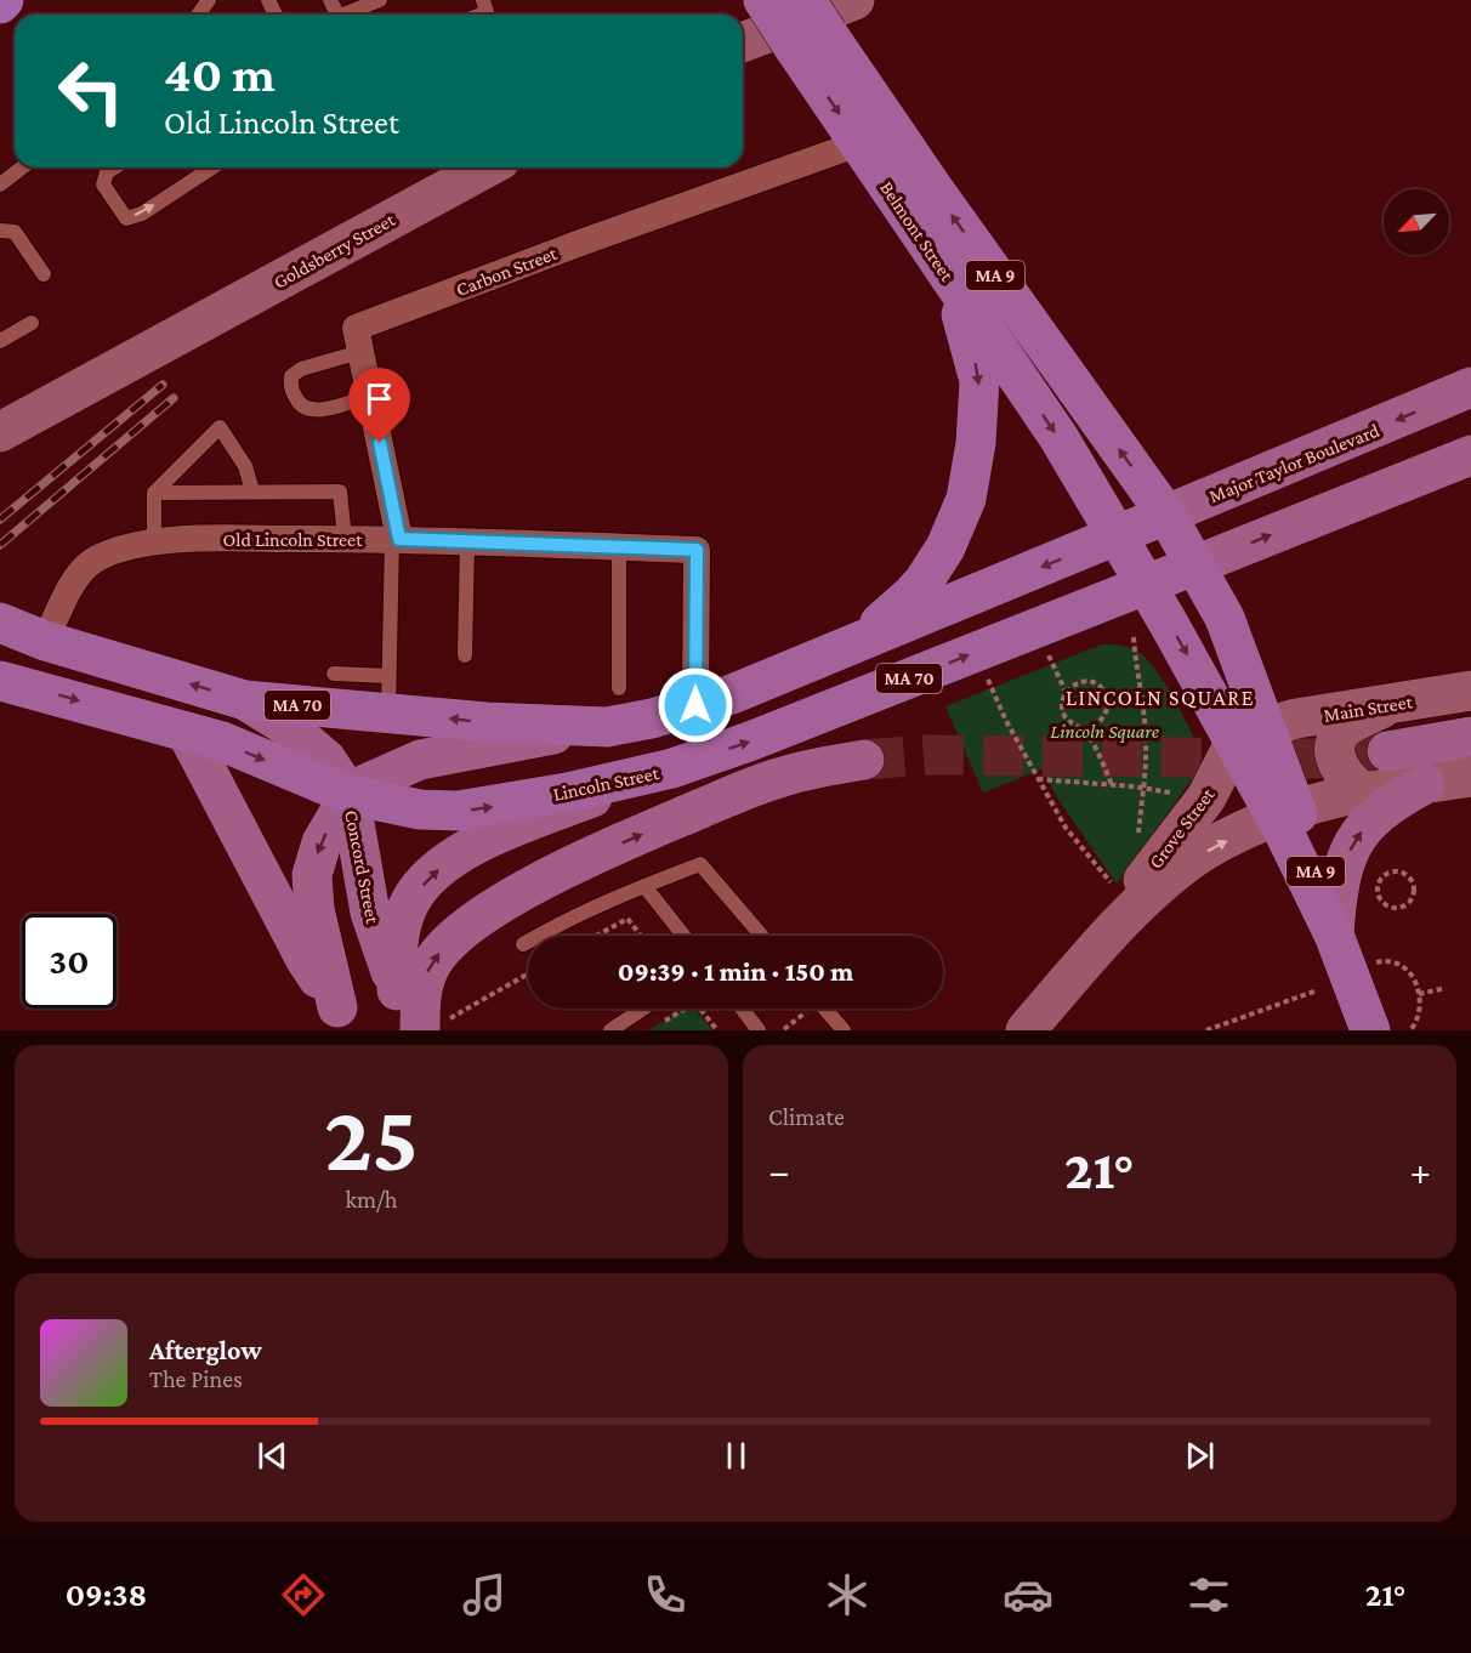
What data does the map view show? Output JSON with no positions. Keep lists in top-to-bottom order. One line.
{"streets":{"highway":["Belmont Street","MA 9","Major Taylor Boulevard","MA 70","Lincoln Street"],"main road":["Goldsberry Street","Main Street","Grove Street","Concord Street"],"street":["Carbon Street","Old Lincoln Street"]},"crossings":[["Belmont Street","Carbon Street"],["Belmont Street","MA 9"],["Belmont Street","Major Taylor Boulevard"],["Belmont Street","MA 70"],["Carbon Street","Old Lincoln Street"],["MA 9","Major Taylor Boulevard"],["MA 9","MA 70"],["MA 9","Main Street"],["MA 9","Lincoln Street"],["MA 9","Grove Street"],["Major Taylor Boulevard","MA 70"],["Old Lincoln Street","MA 70"],["MA 70","Concord Street"],["Main Street","Grove Street"],["Lincoln Street","Concord Street"]],"districts":["LINCOLN SQUARE"],"parks":["Lincoln Square"],"north":"bottom left","page":{"turn":["40 m","Old Lincoln Street"],"limit":"30","trip":"09:39 · 1 min · 150 m","tile":[["25","km/h"],"Climate"],"heat":["−","21°","+"],"song":["Afterglow","The Pines"],"tabs":["09:38","21°"]}}
